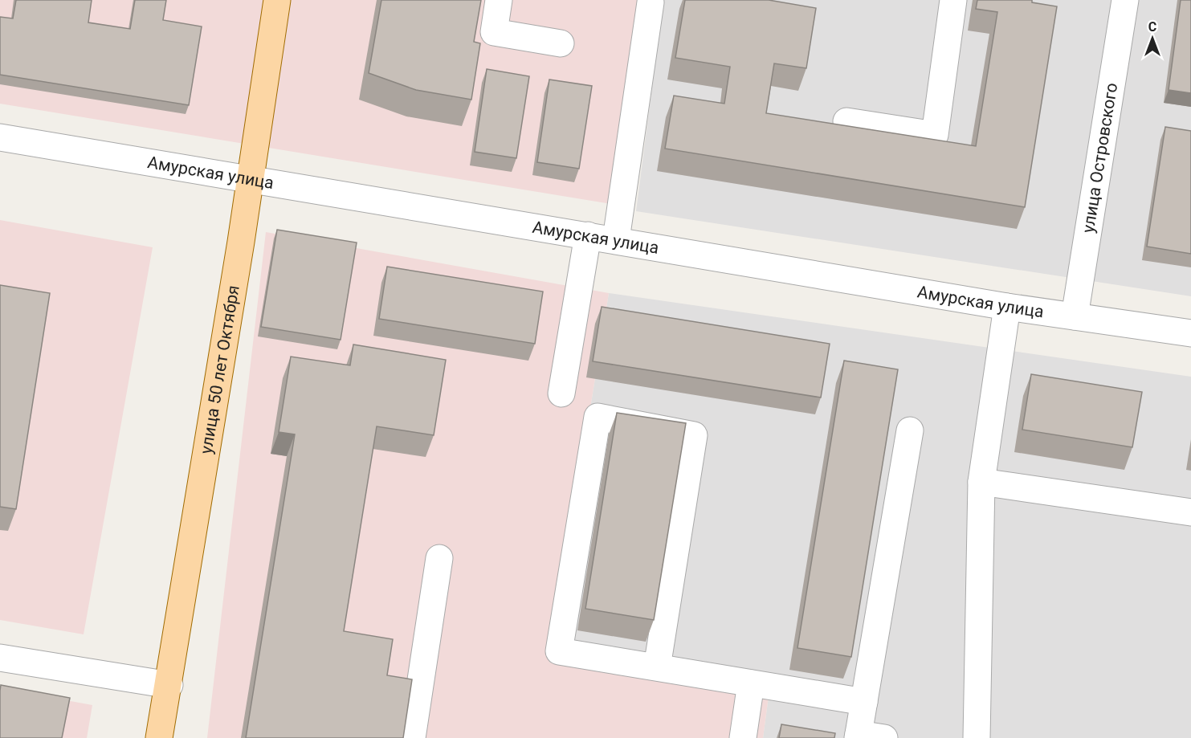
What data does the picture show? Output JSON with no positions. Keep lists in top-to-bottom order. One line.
{"streets":{"main road":["улица 50 лет Октября"],"street":["улица Островского","Амурская улица"]},"crossings":[["улица Островского","Амурская улица"],["Амурская улица","улица 50 лет Октября"]],"north":"top"}
